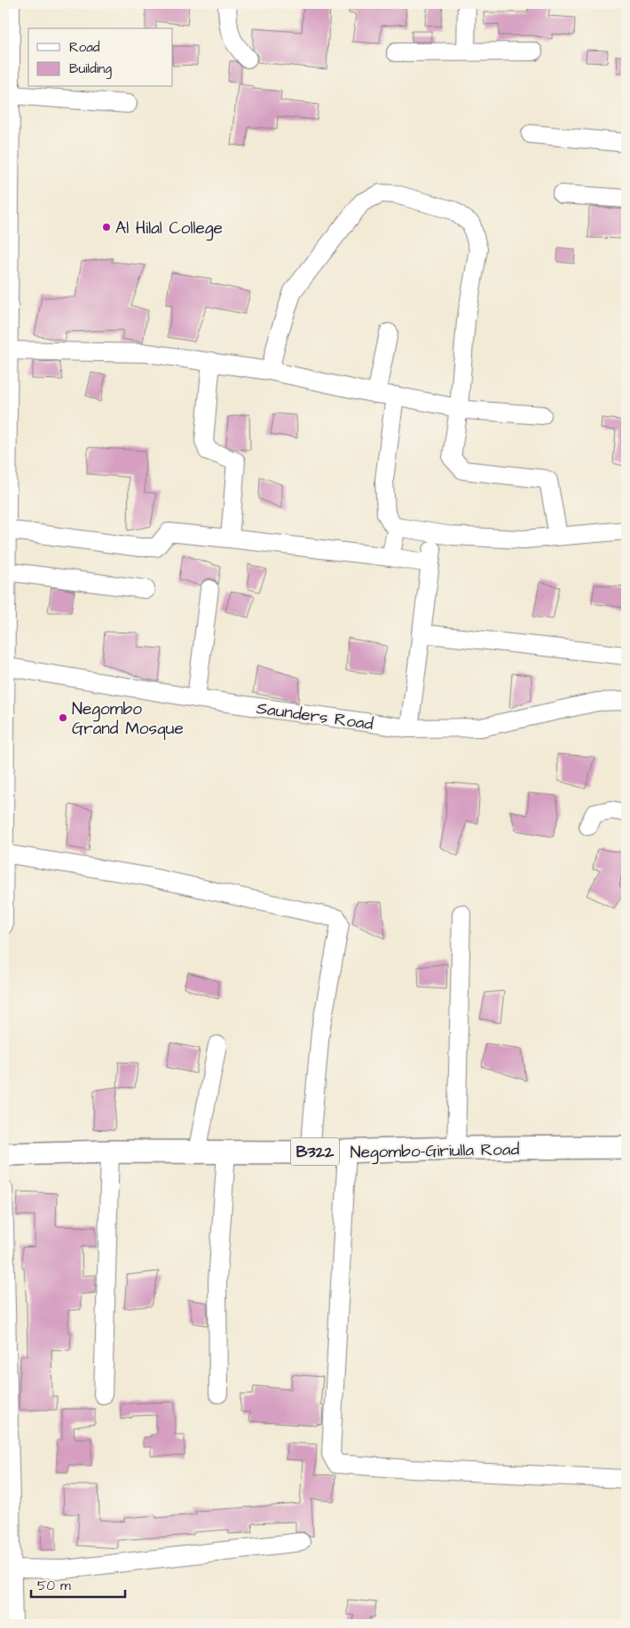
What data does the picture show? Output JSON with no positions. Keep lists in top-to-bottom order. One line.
{"streets":{"main road":["Negombo-Giriulla Road","B322"],"street":["Saunders Road"]},"places":["Al Hilal College","Negombo Grand Mosque"],"legend":["Road","Building"],"scale_bar":"50 m"}
